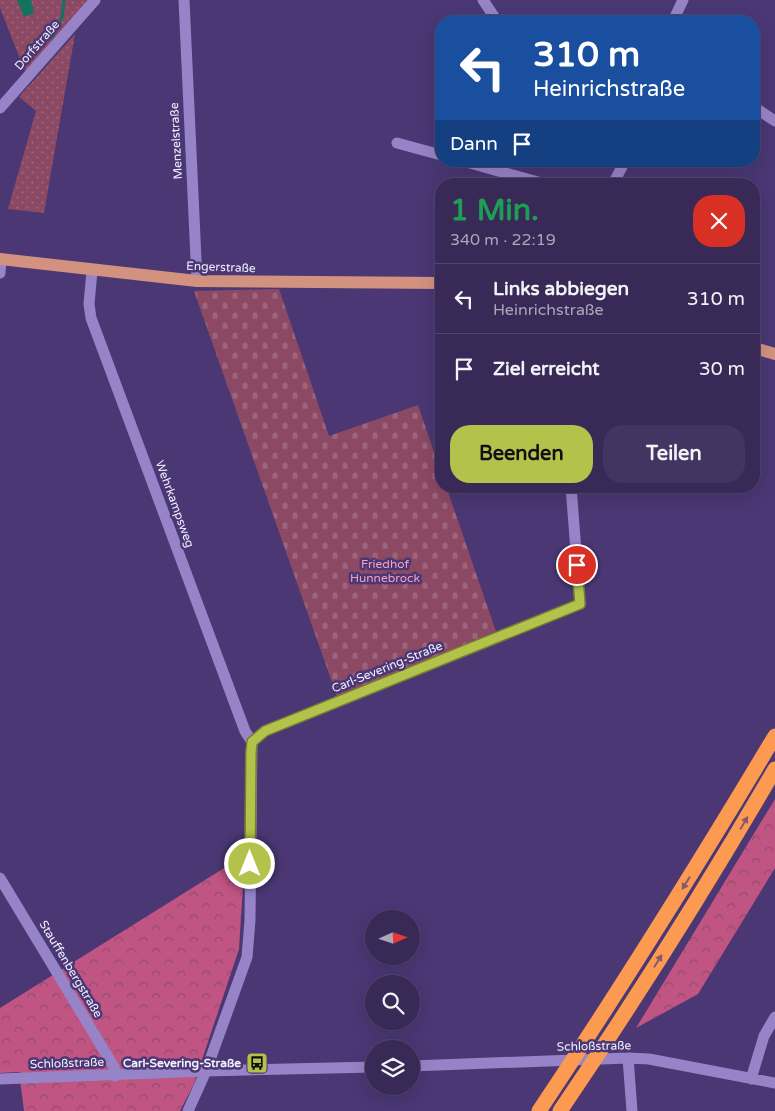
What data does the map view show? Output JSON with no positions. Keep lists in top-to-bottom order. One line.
{"streets":{"main road":["Engerstraße"],"street":["Dorfstraße","Menzelstraße","Wehrkampsweg","Carl-Severing-Straße","Stauffenbergstraße","Schloßstraße"]},"crossings":[["Menzelstraße","Engerstraße"],["Engerstraße","Wehrkampsweg"],["Wehrkampsweg","Carl-Severing-Straße"],["Stauffenbergstraße","Schloßstraße"]],"parks":["Friedhof Hunnebrock"],"places":{"bus stop":["Carl-Severing-Straße"]},"north":"right","page":{"turn":["310 m","Heinrichstraße"],"then":"Dann","heading":["1 Min.","340 m · 22:19"],"list":[{"name":"Links abbiegen","note":"Heinrichstraße","value":"310 m"},{"name":"Ziel erreicht","value":"30 m"}],"buttons":["Beenden","Teilen"]}}
